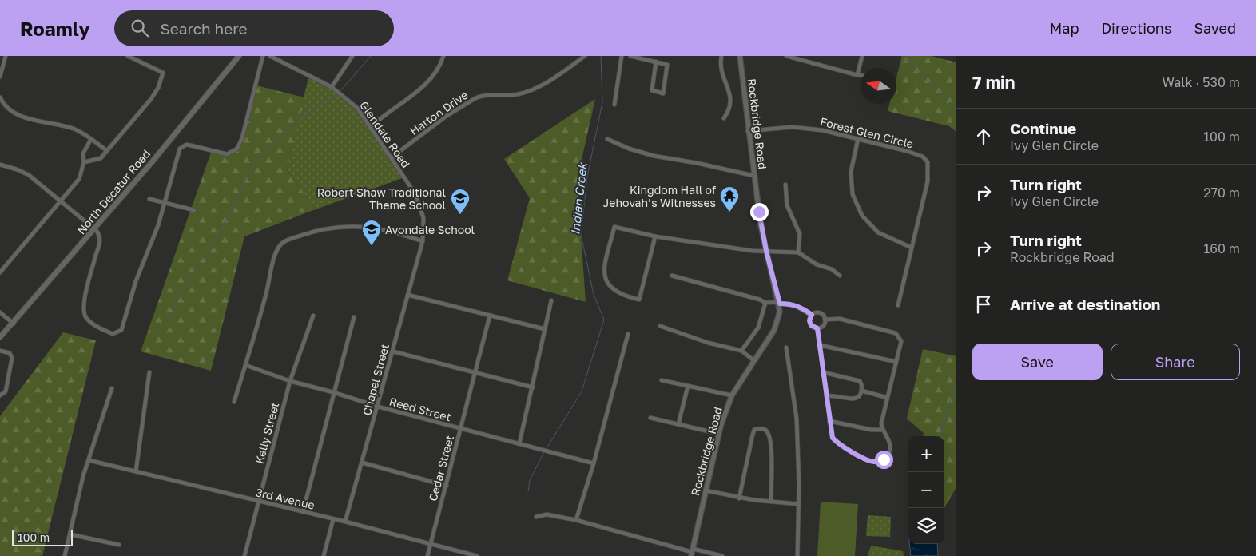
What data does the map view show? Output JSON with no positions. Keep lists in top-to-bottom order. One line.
{"streets":{"main road":["North Decatur Road"],"street":["Hatton Drive","Rockbridge Road","Forest Glen Circle","Glendale Road","Chapel Street","Reed Street","Kelly Street","Cedar Street","3rd Avenue"]},"crossings":[["Hatton Drive","Glendale Road"],["Rockbridge Road","Forest Glen Circle"],["Glendale Road","Chapel Street"],["Chapel Street","Reed Street"],["Chapel Street","3rd Avenue"],["Reed Street","Kelly Street"],["Reed Street","Cedar Street"],["Kelly Street","3rd Avenue"],["Cedar Street","3rd Avenue"]],"water":["Indian Creek"],"places":{"temple":["Kingdom Hall of Jehovah’s Witnesses"],"school or university":["Robert Shaw Traditional Theme School","Avondale School"]},"scale_bar":"100 m","north":"left","page":{"header":"Roamly","search":"Search here","nav":["Map","Directions","Saved"],"heading":["7 min","Walk · 530 m"],"list":[["Continue","Ivy Glen Circle","100 m"],["Turn right","Ivy Glen Circle","270 m"],["Turn right","Rockbridge Road","160 m"],"Arrive at destination"],"buttons":["Save","Share"],"map_buttons":["+","−"],"scale":"100 m"}}
